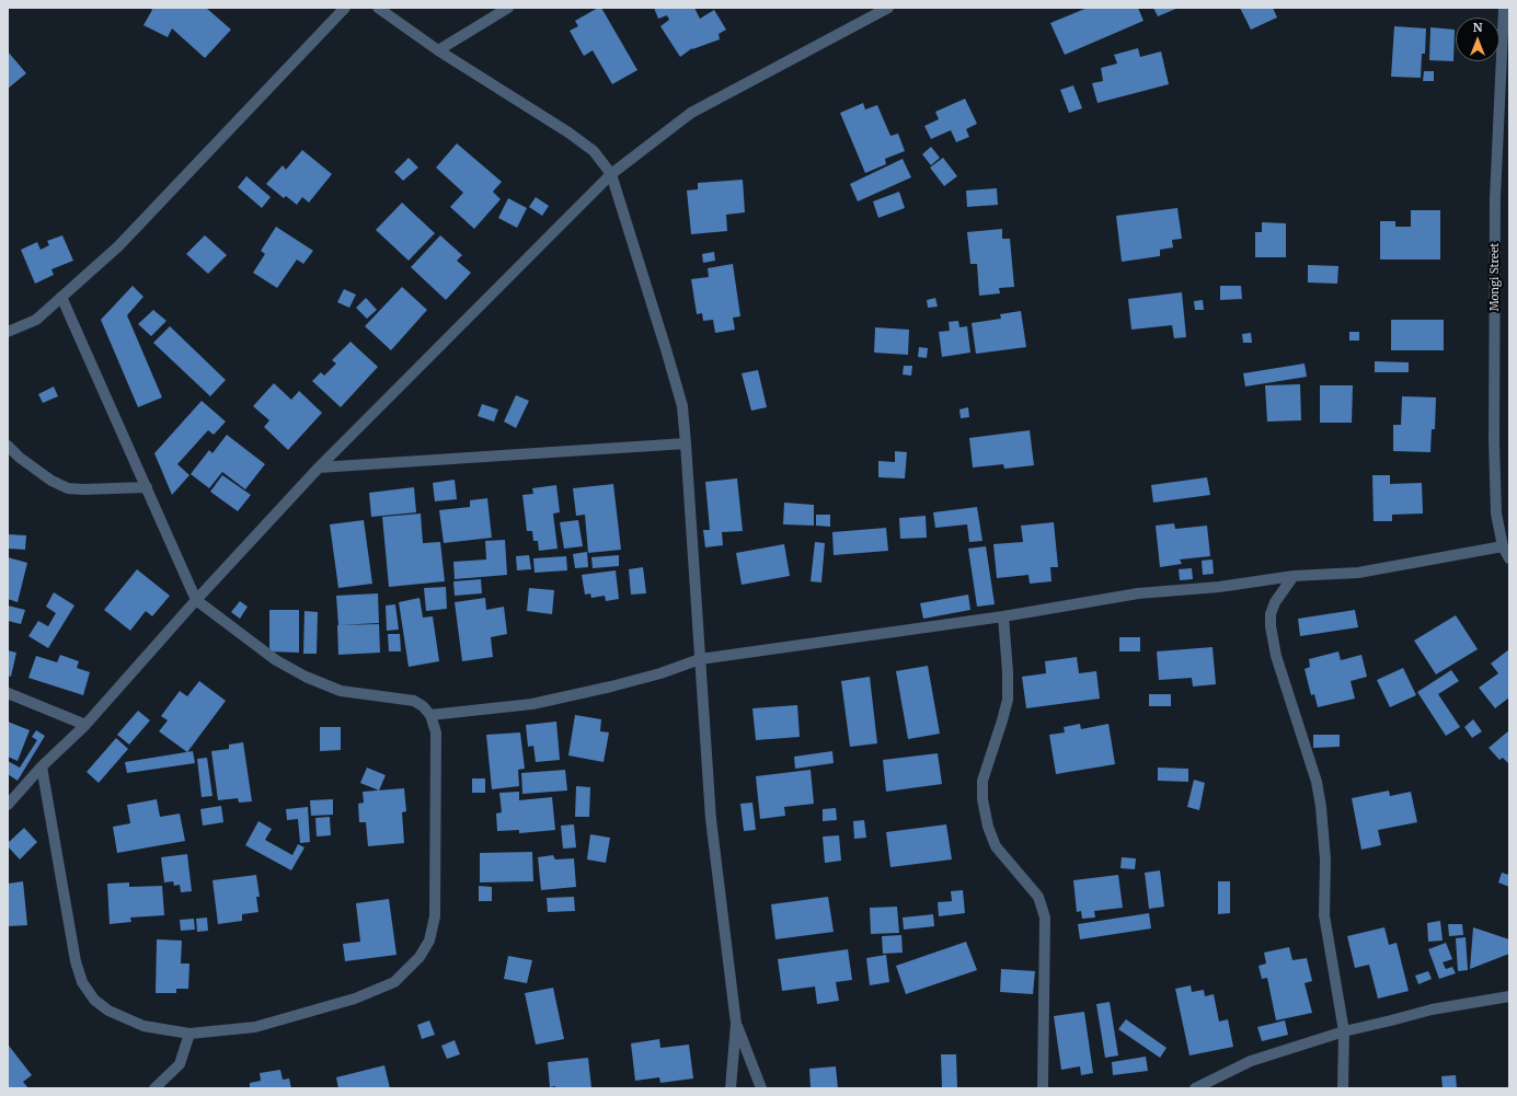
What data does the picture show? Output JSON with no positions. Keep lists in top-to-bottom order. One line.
{"streets":{"street":["Mongi Street"]},"north":"top"}
